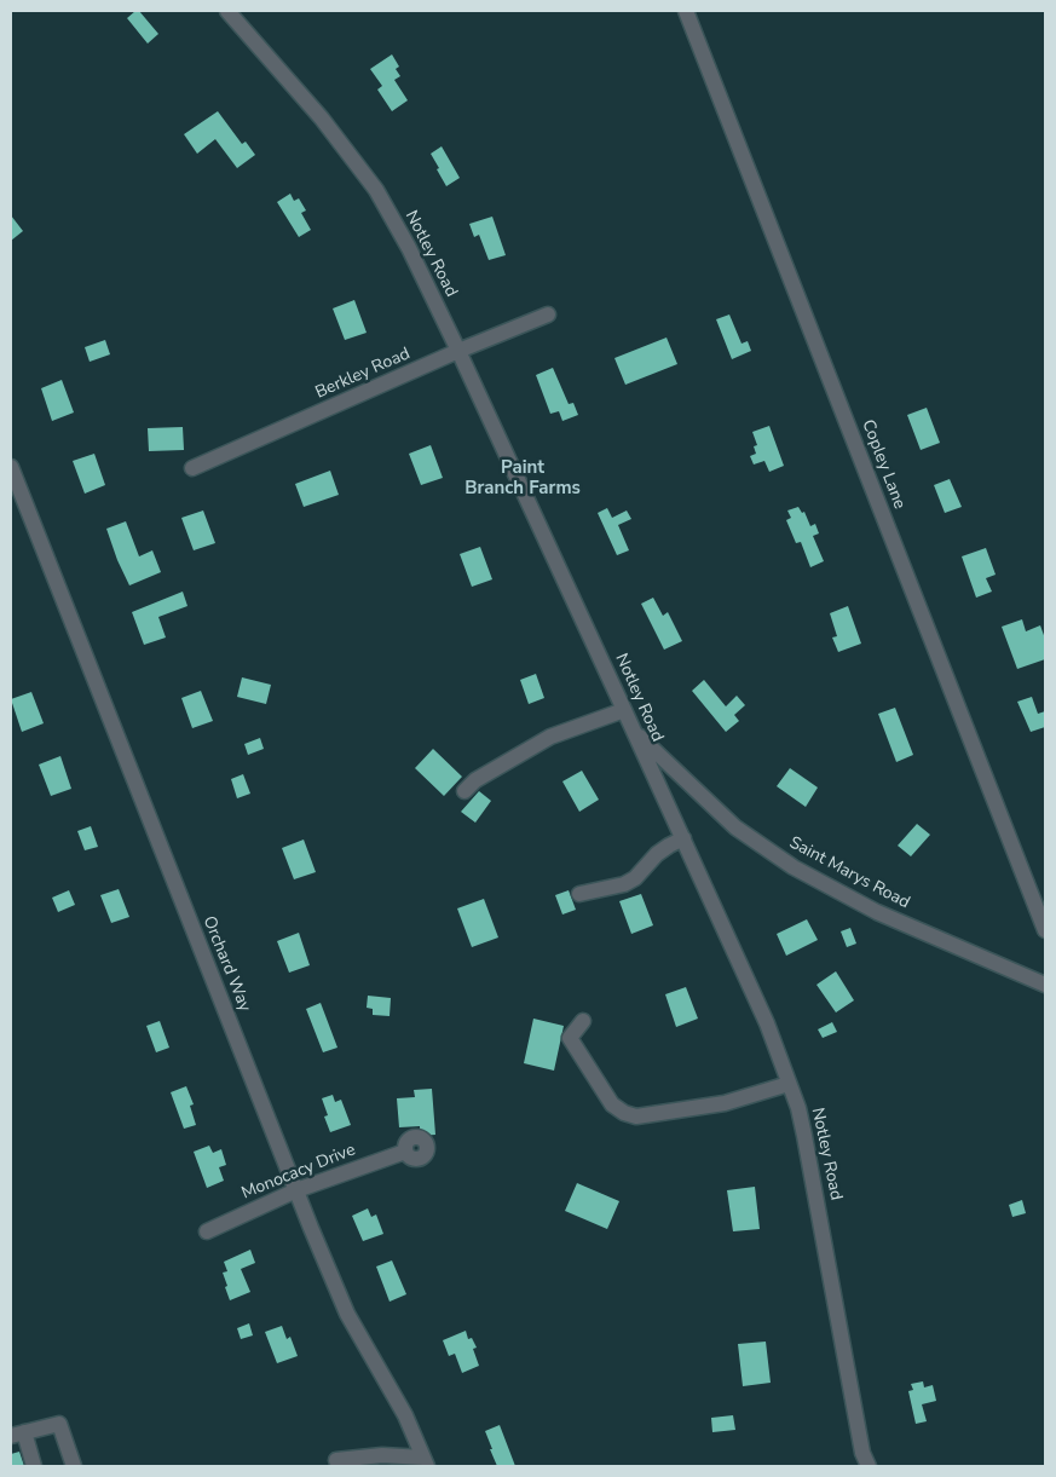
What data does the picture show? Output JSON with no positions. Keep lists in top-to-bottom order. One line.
{"streets":{"street":["Notley Road","Berkley Road","Copley Lane","Saint Marys Road","Orchard Way","Monocacy Drive"]},"crossings":[["Notley Road","Berkley Road"],["Notley Road","Saint Marys Road"],["Orchard Way","Monocacy Drive"]],"districts":["Paint Branch Farms"]}
